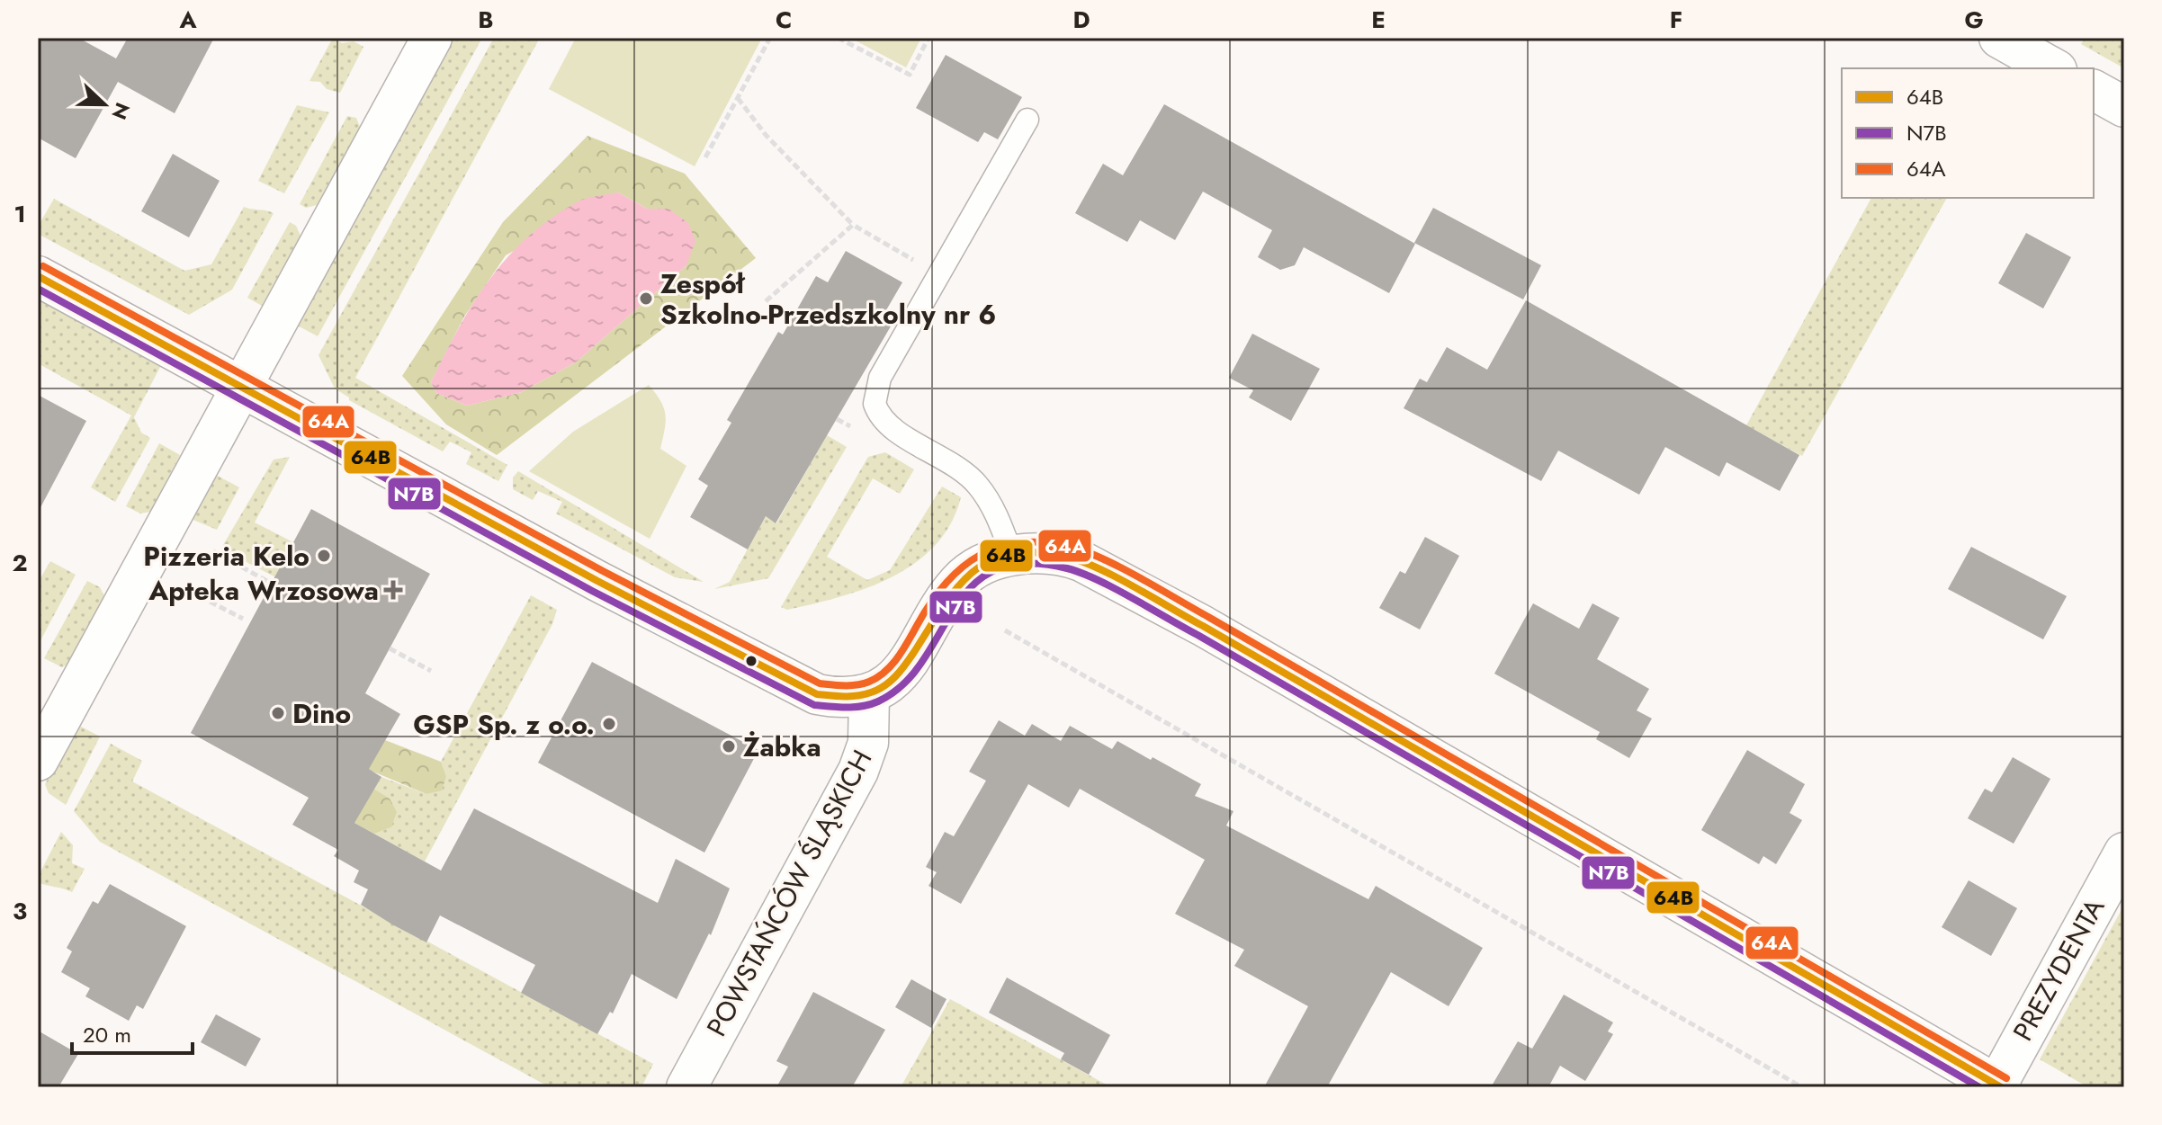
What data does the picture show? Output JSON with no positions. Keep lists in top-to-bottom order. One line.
{"streets":{"street":["POWSTAŃCÓW ŚLĄSKICH","PREZYDENTA"]},"places":{"other":["Zespół Szkolno-Przedszkolny nr 6","Pizzeria Kelo","Dino","GSP Sp. z o.o.","Żabka"],"health":["Apteka Wrzosowa"]},"lines":["transit line 64A","transit line 64B","transit line N7B"],"legend":["64B","N7B","64A"],"scale_bar":"20 m","north":"right","grid":{"columns":["A","B","C","D","E","F","G"],"rows":["1","2","3"]}}
